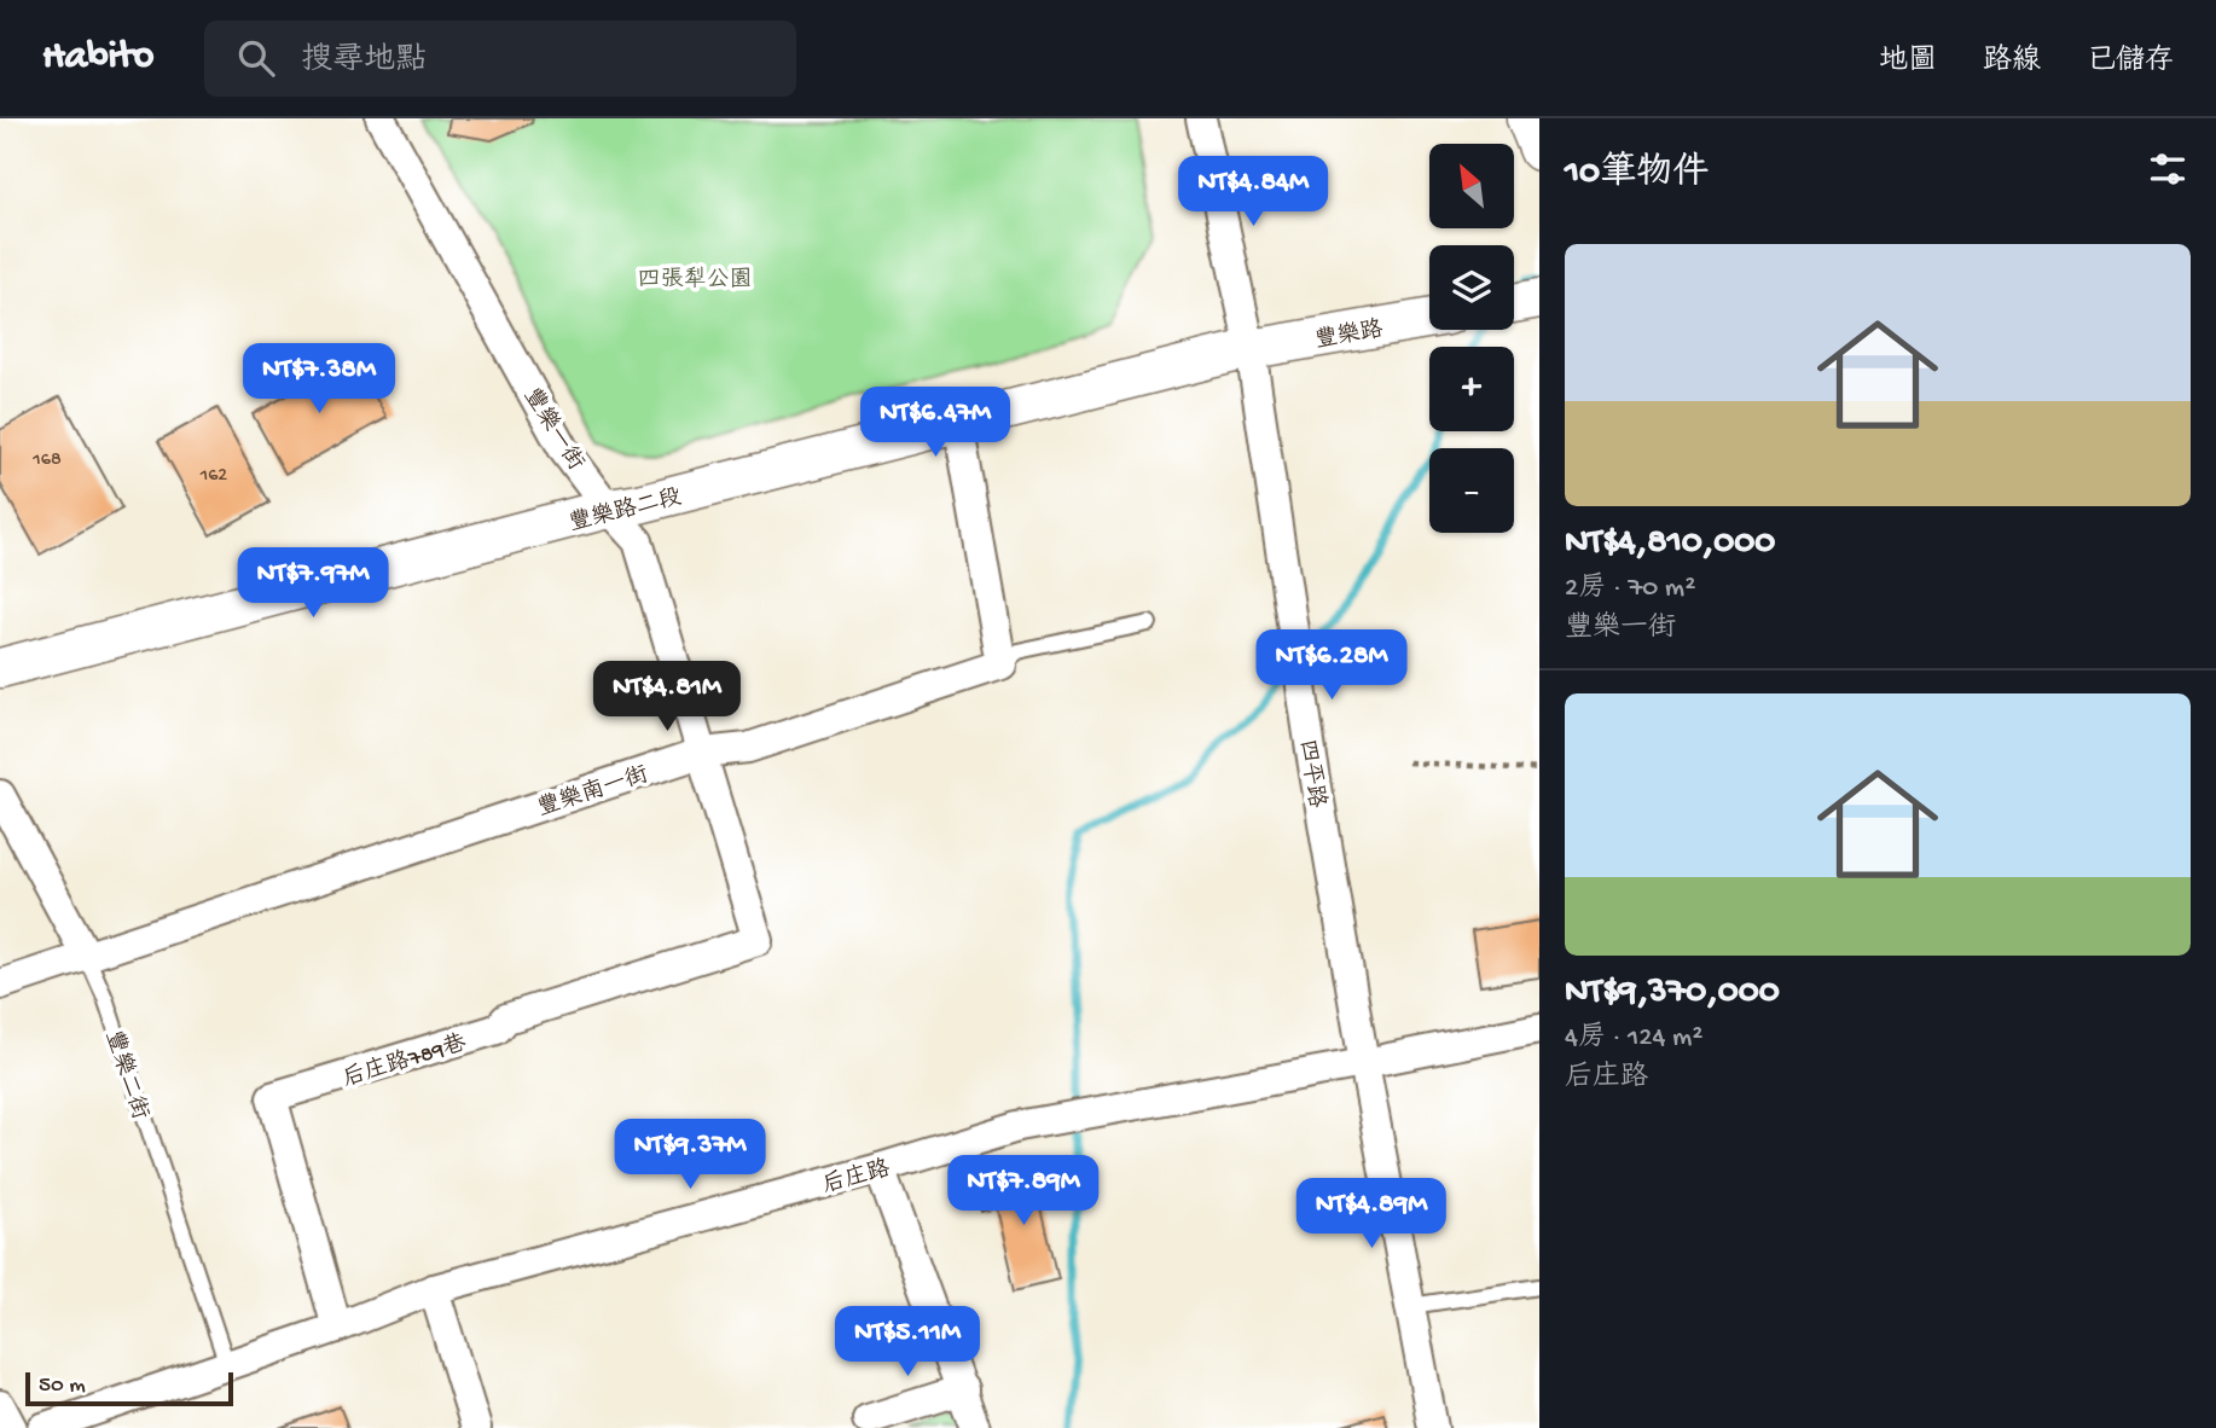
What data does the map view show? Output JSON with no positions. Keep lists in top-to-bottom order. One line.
{"streets":{"street":["豐樂路","豐樂一街","豐樂路二段","四平路","豐樂南一街","后庄路789巷","豐樂二街","后庄路"]},"crossings":[["豐樂路","豐樂路二段"],["豐樂路","四平路"],["豐樂一街","豐樂路二段"],["豐樂一街","豐樂南一街"],["豐樂一街","后庄路789巷"],["豐樂路二段","四平路"],["四平路","后庄路"],["豐樂南一街","豐樂二街"],["后庄路789巷","后庄路"],["豐樂二街","后庄路"]],"parks":["四張犁公園"],"house_numbers":["168","162"],"scale_bar":"50 m","north":"top left","page":{"header":"Habito","search":"搜尋地點","nav":["地圖","路線","已儲存"],"heading":"10筆物件","map_buttons":["+","−"],"price":["NT$4.84M","NT$7.38M","NT$6.47M","NT$7.97M","NT$6.28M","NT$4.81M","NT$9.37M","NT$7.89M","NT$4.89M","NT$5.11M"],"list":[{"name":"NT$4,810,000","note":"2房 · 70 m² · 豐樂一街"},{"name":"NT$9,370,000","note":"4房 · 124 m² · 后庄路"}],"scale":"50 m"}}
